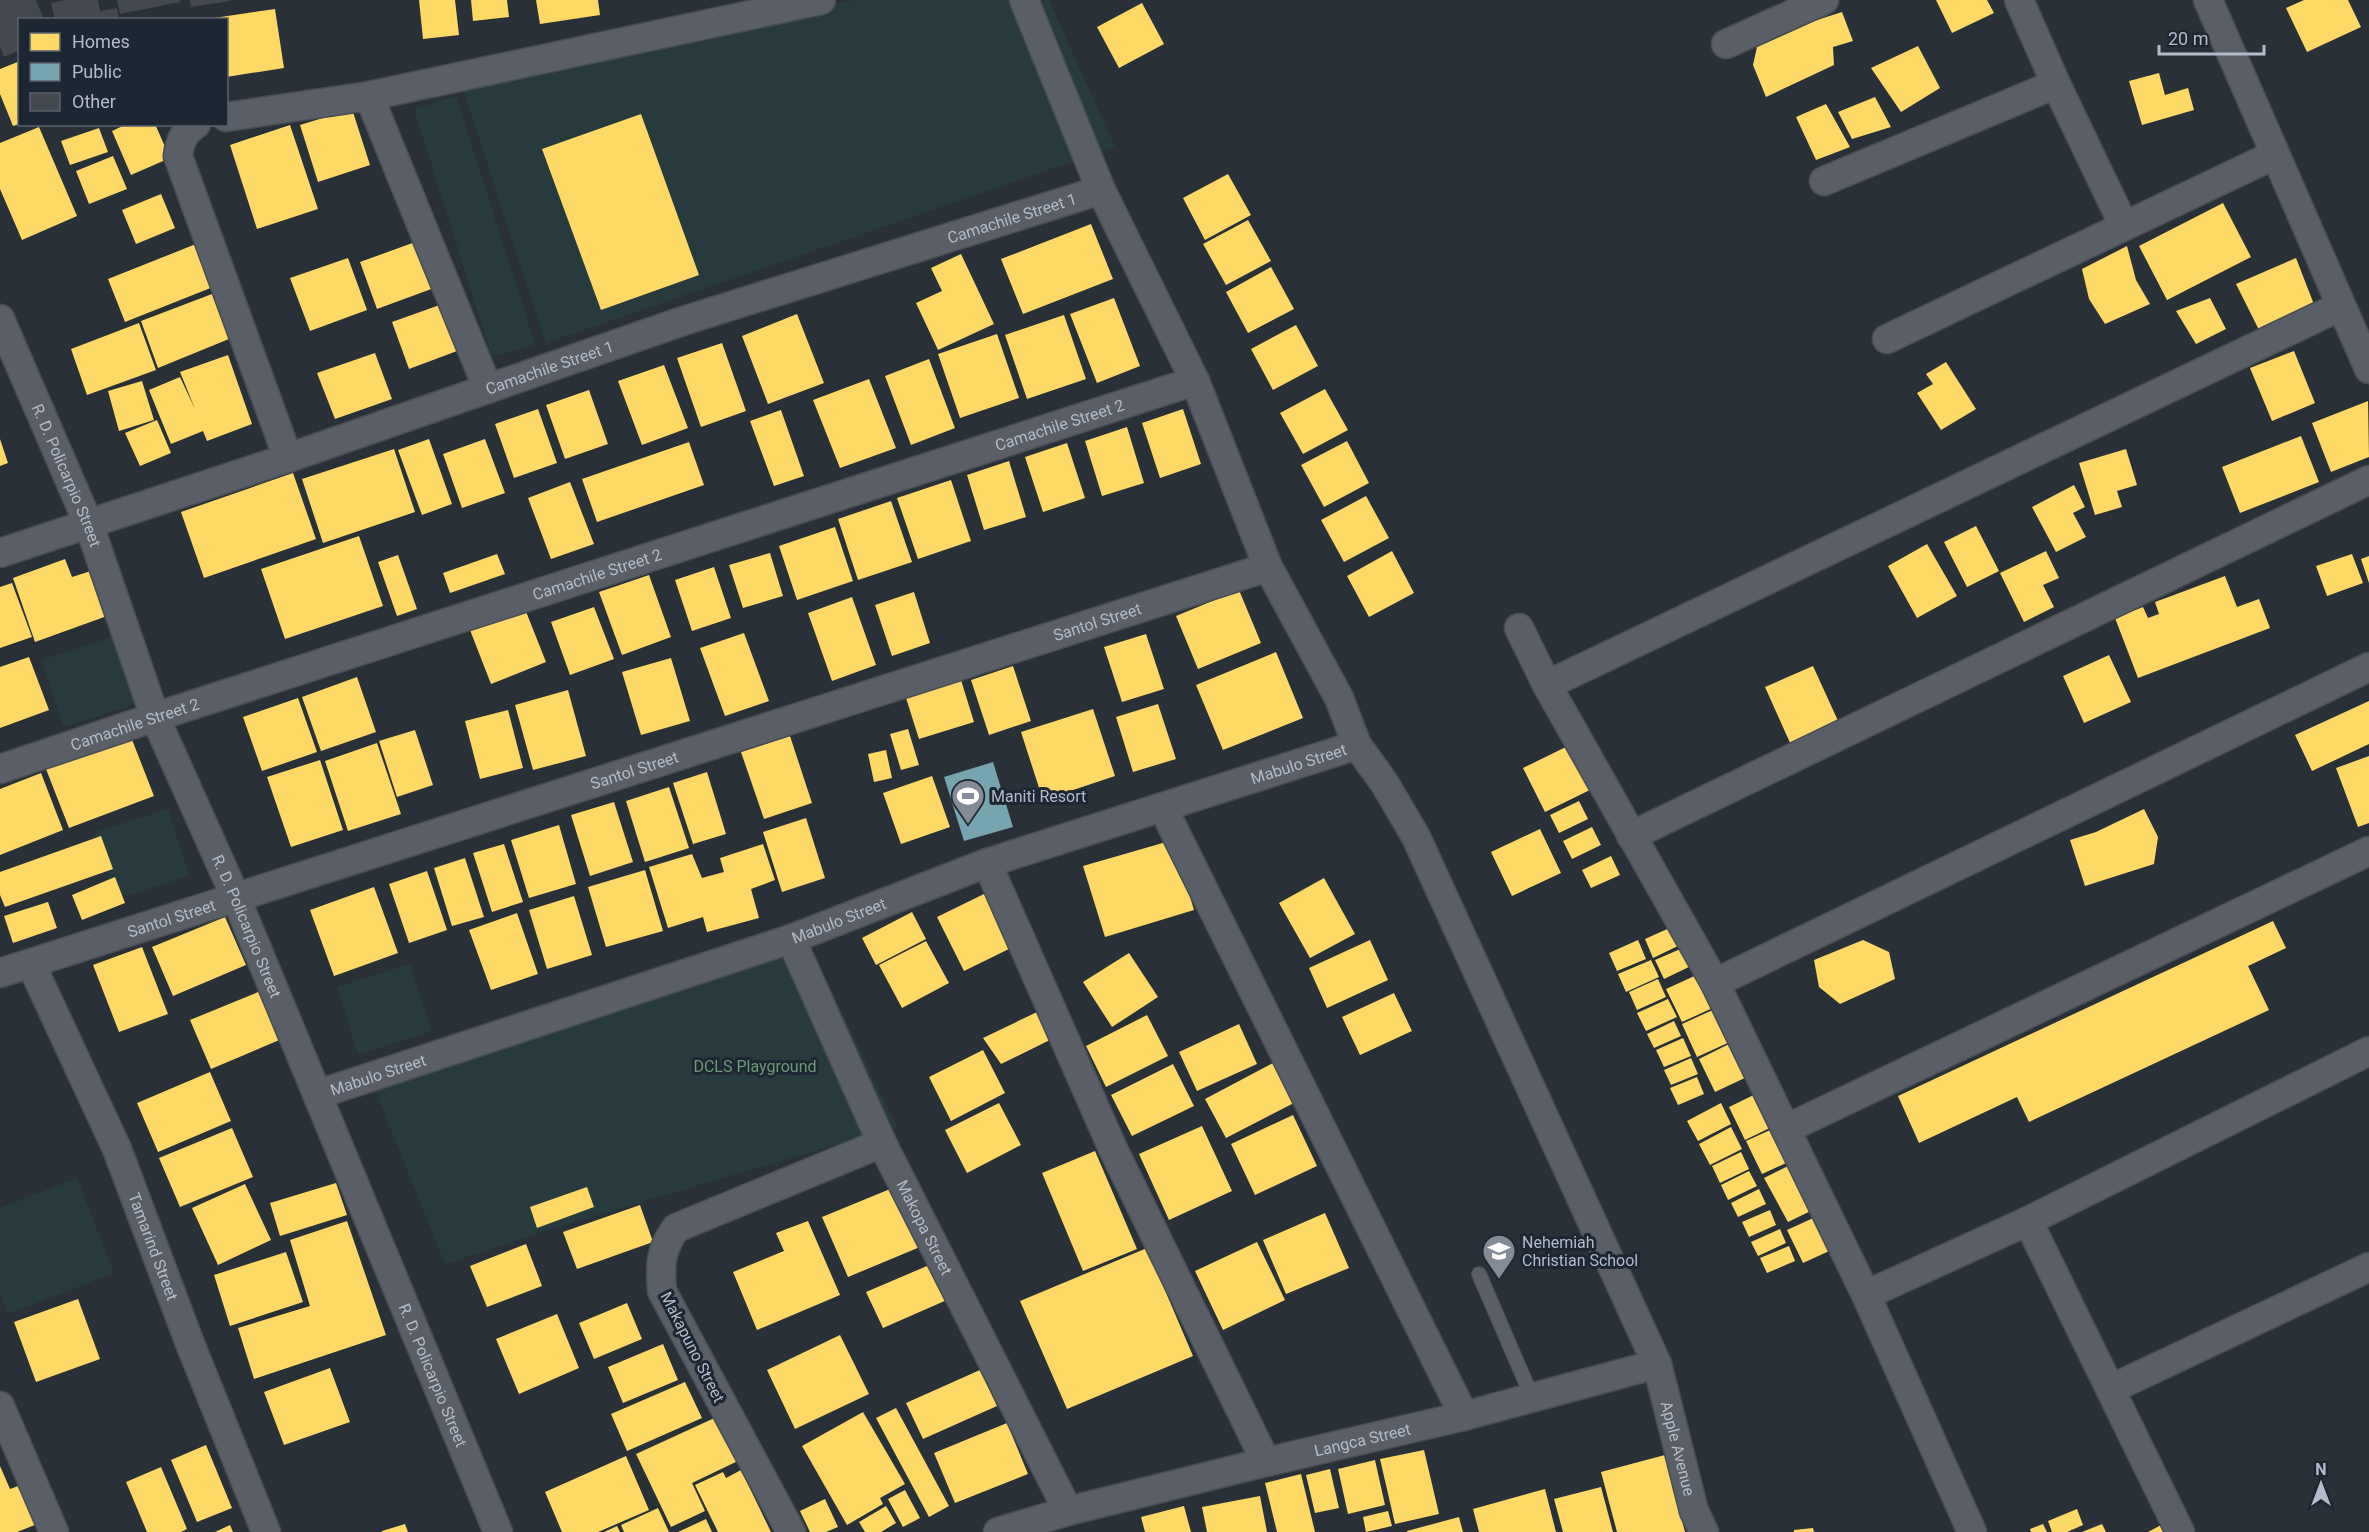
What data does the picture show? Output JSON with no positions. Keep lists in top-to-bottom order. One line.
{"streets":{"street":["Camachile Street 1","Camachile Street 2","R. D. Policarpio Street","Santol Street","Mabulo Street","Makopa Street","Tamarind Street","Makapuno Street","Langca Street","Apple Avenue"]},"crossings":[["Camachile Street 1","R. D. Policarpio Street"],["Camachile Street 1","Apple Avenue"],["Camachile Street 2","R. D. Policarpio Street"],["Camachile Street 2","Apple Avenue"],["R. D. Policarpio Street","Santol Street"],["R. D. Policarpio Street","Mabulo Street"],["Santol Street","Tamarind Street"],["Santol Street","Apple Avenue"],["Mabulo Street","Makopa Street"],["Mabulo Street","Apple Avenue"],["Makopa Street","Makapuno Street"],["Makopa Street","Langca Street"],["Langca Street","Apple Avenue"]],"parks":["DCLS Playground"],"places":{"sports":["Maniti Resort"],"school or university":["Nehemiah Christian School"]},"legend":["Homes","Public","Other"],"scale_bar":"20 m","north":"top"}
